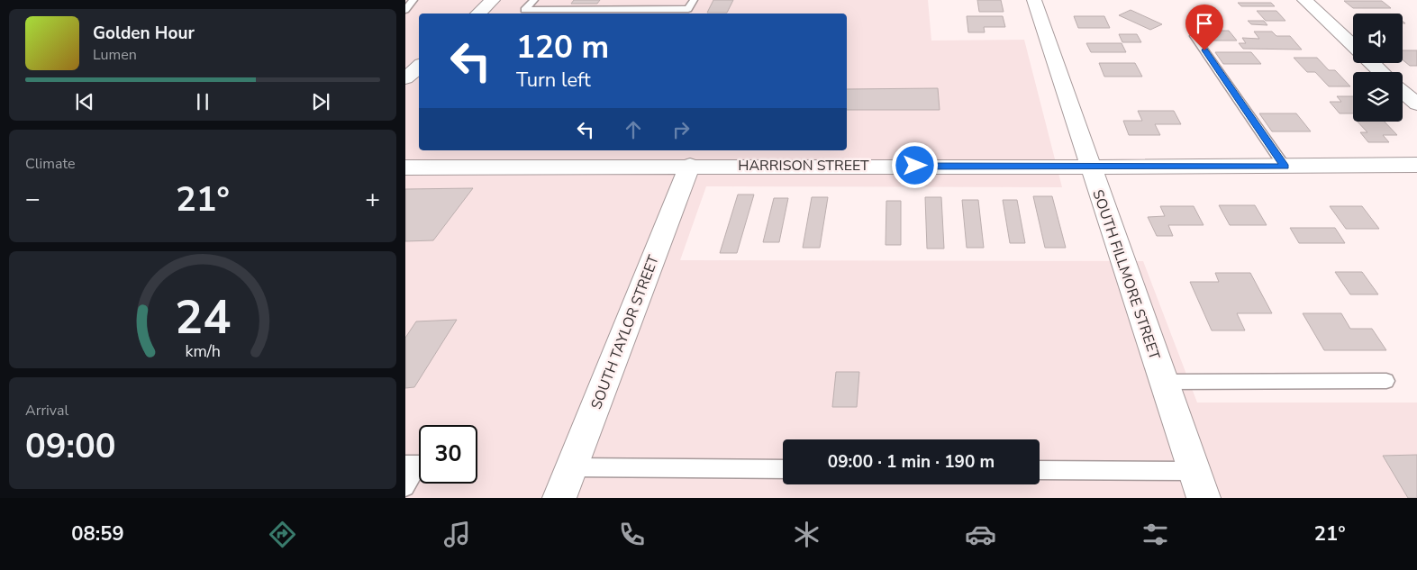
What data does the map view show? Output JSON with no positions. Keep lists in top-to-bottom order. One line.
{"streets":{"street":["HARRISON STREET","SOUTH FILLMORE STREET","SOUTH TAYLOR STREET"]},"crossings":[["HARRISON STREET","SOUTH FILLMORE STREET"],["HARRISON STREET","SOUTH TAYLOR STREET"]],"page":{"turn":["120 m","Turn left"],"song":["Golden Hour","Lumen"],"tile":["Climate",["Arrival","09:00"]],"heat":["−","21°","+"],"limit":"30","trip":"09:00 · 1 min · 190 m","tabs":["08:59","21°"],"gauge":["24","km/h"]}}
